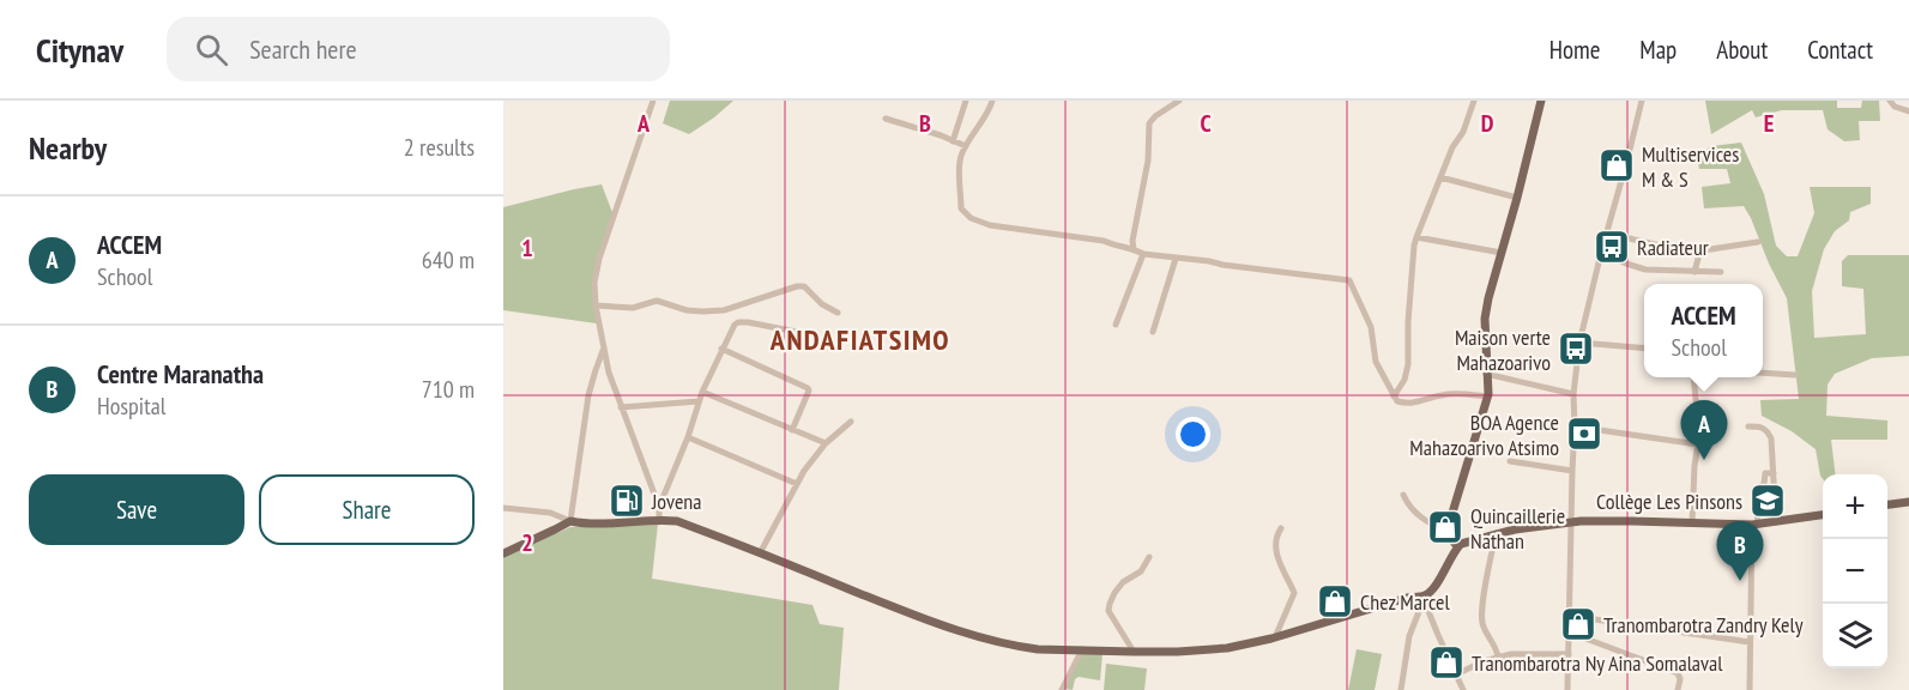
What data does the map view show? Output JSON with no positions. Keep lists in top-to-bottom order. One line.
{"districts":["ANDAFIATSIMO"],"places":{"shop":["Multiservices M & S","Quincaillerie Nathan","Chez Marcel","Tranombarotra Zandry Kely","Tranombarotra Ny Aina Somalaval"],"bus stop":["Radiateur","Maison verte Mahazoarivo"],"bank":["BOA Agence Mahazoarivo Atsimo"],"fuel station":["Jovena"],"school or university":["Collège Les Pinsons"]},"page":{"header":"Citynav","search":"Search here","nav":["Home","Map","About","Contact"],"heading":["Nearby","2 results"],"list":[{"mark":"A","name":"ACCEM","note":"School","value":"640 m"},{"mark":"B","name":"Centre Maranatha","note":"Hospital","value":"710 m"}],"popup":["ACCEM","School"],"pins":["A","B"],"buttons":["Save","Share"],"map_buttons":["+","−"]},"grid":{"columns":["A","B","C","D","E"],"rows":["1","2"]}}
